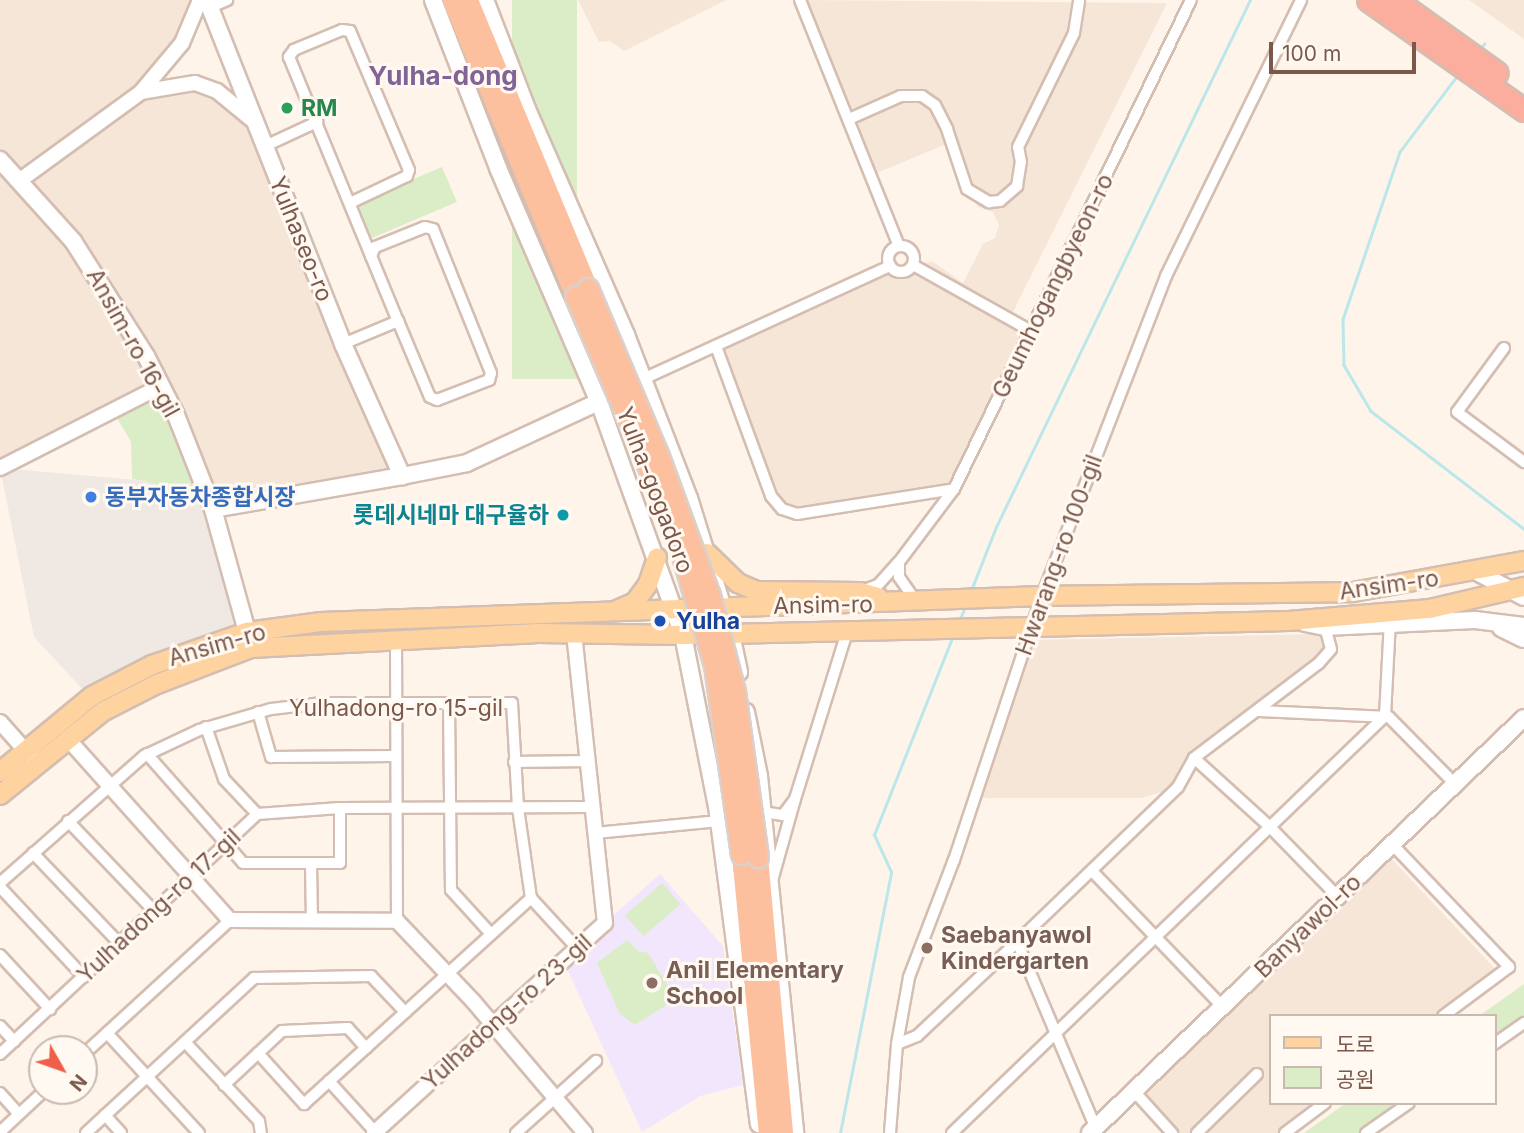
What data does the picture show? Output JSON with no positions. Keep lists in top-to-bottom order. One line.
{"streets":{"highway":["Yulha-gogadoro"],"main road":["Yulhaseo-ro","Ansim-ro 16-gil","Ansim-ro","Banyawol-ro"],"street":["Geumhogangbyeon-ro","Hwarang-ro 100-gil","Yulhadong-ro 15-gil","Yulhadong-ro 17-gil","Yulhadong-ro 23-gil"]},"crossings":[["Ansim-ro 16-gil","Ansim-ro"],["Hwarang-ro 100-gil","Ansim-ro"],["Ansim-ro","Yulhadong-ro 23-gil"],["Yulhadong-ro 17-gil","Yulhadong-ro 23-gil"]],"districts":["Yulha-dong"],"places":["RM","동부자동차종합시장","롯데시네마 대구율하","Yulha","Saebanyawol Kindergarten","Anil Elementary School"],"legend":["도로","공원"],"scale_bar":"100 m","north":"bottom right"}
